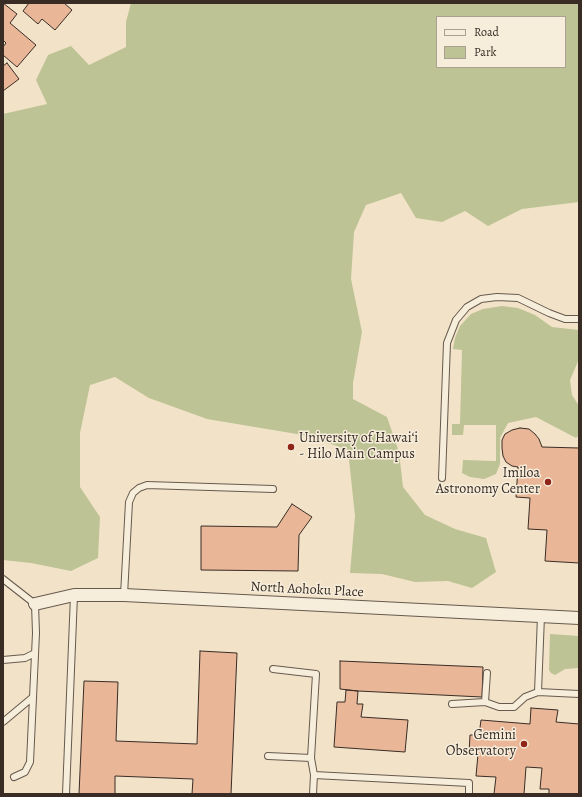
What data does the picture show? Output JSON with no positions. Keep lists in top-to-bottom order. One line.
{"streets":{"street":["North Aohoku Place"]},"places":["University of Hawaiʻi - Hilo Main Campus","Imiloa Astronomy Center","Gemini Observatory"],"legend":["Road","Park"]}
